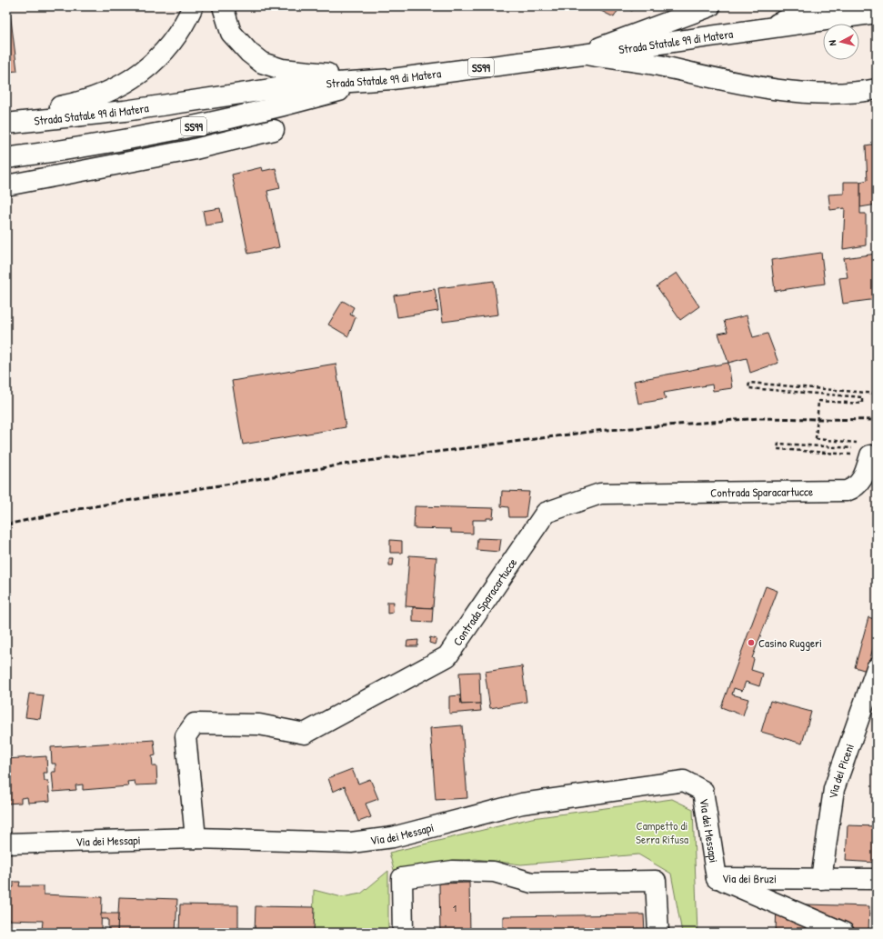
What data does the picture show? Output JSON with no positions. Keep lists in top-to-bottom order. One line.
{"streets":{"main road":["Strada Statale 99 di Matera","SS99","Contrada Sparacartucce","Via dei Piceni","Via dei Messapi","Via dei Bruzi"]},"crossings":[["Strada Statale 99 di Matera","SS99"],["Contrada Sparacartucce","Via dei Messapi"],["Via dei Piceni","Via dei Bruzi"],["Via dei Messapi","Via dei Bruzi"]],"parks":["Campetto di Serra Rifusa"],"places":["Casino Ruggeri"],"house_numbers":["1"],"north":"left"}
